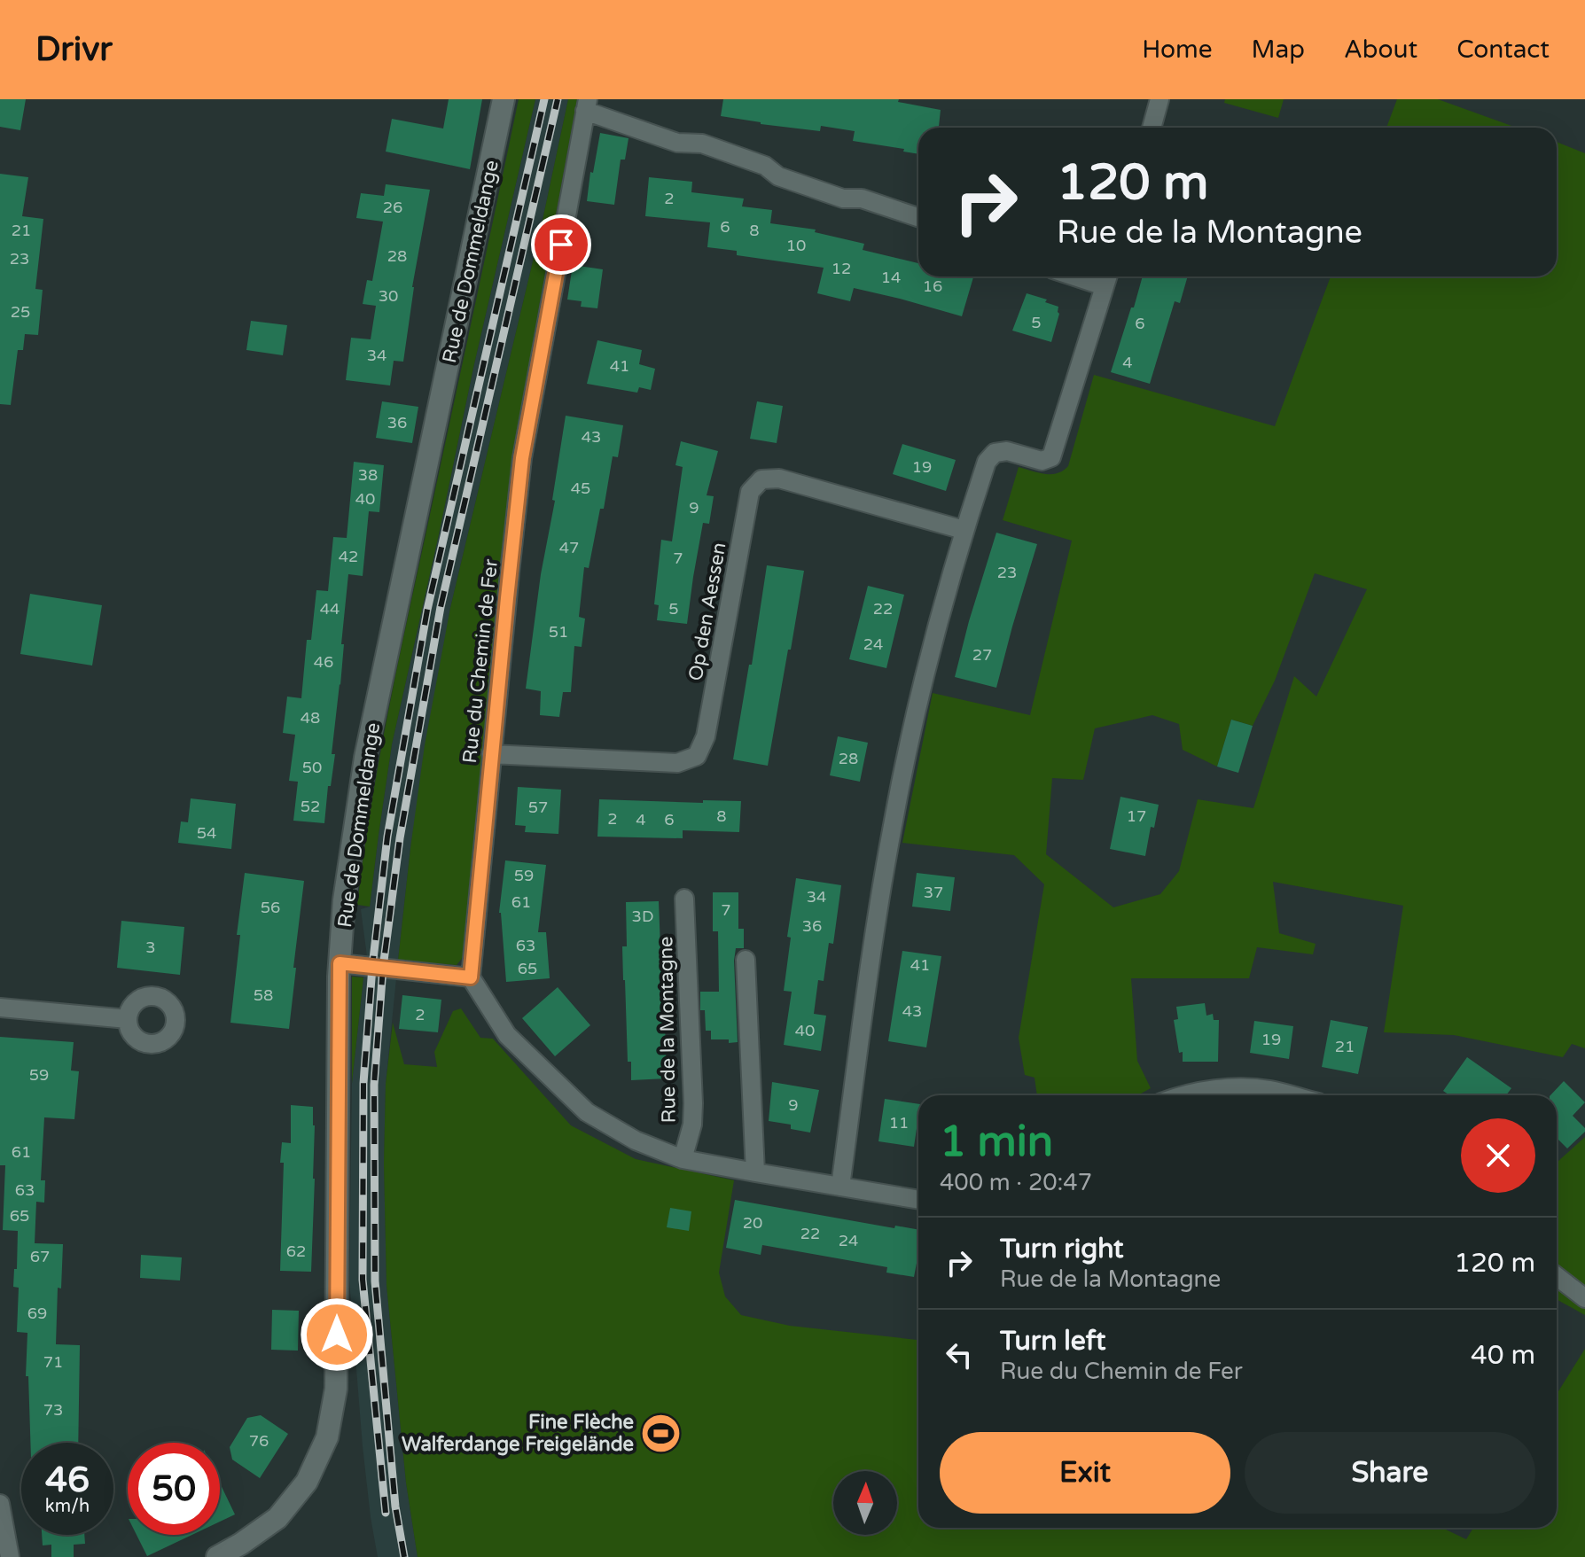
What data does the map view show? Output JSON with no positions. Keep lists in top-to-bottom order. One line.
{"streets":{"main road":["Rue de Dommeldange"],"street":["Op den Aessen","Rue du Chemin de Fer","Rue de la Montagne"]},"crossings":[["Op den Aessen","Rue du Chemin de Fer"],["Rue du Chemin de Fer","Rue de la Montagne"]],"places":{"sports":["Fine Flèche Walferdange Freigelände"]},"house_numbers":["2","26","6","21","8","10","28","23","12","14","16","30","25","5","6","34","4","41","36","43","19","38","45","40","9","47","42","7","23","44","5","22","51","24","27","46","48","28","50","52","57","8","17","2","4","6","54","59","37","34","61","56","7","3D","36","63","3","41","65","58","43","2","40","19","21","59","9","11","61","63","65","20","22","24","62","67","69","71","73","76"],"north":"top","page":{"header":"Drivr","nav":["Home","Map","About","Contact"],"turn":["120 m","Rue de la Montagne"],"heading":["1 min","400 m · 20:47"],"list":[{"name":"Turn right","note":"Rue de la Montagne","value":"120 m"},{"name":"Turn left","note":"Rue du Chemin de Fer","value":"40 m"}],"buttons":["Exit","Share"],"speed":"46 km/h","limit":"50"}}
